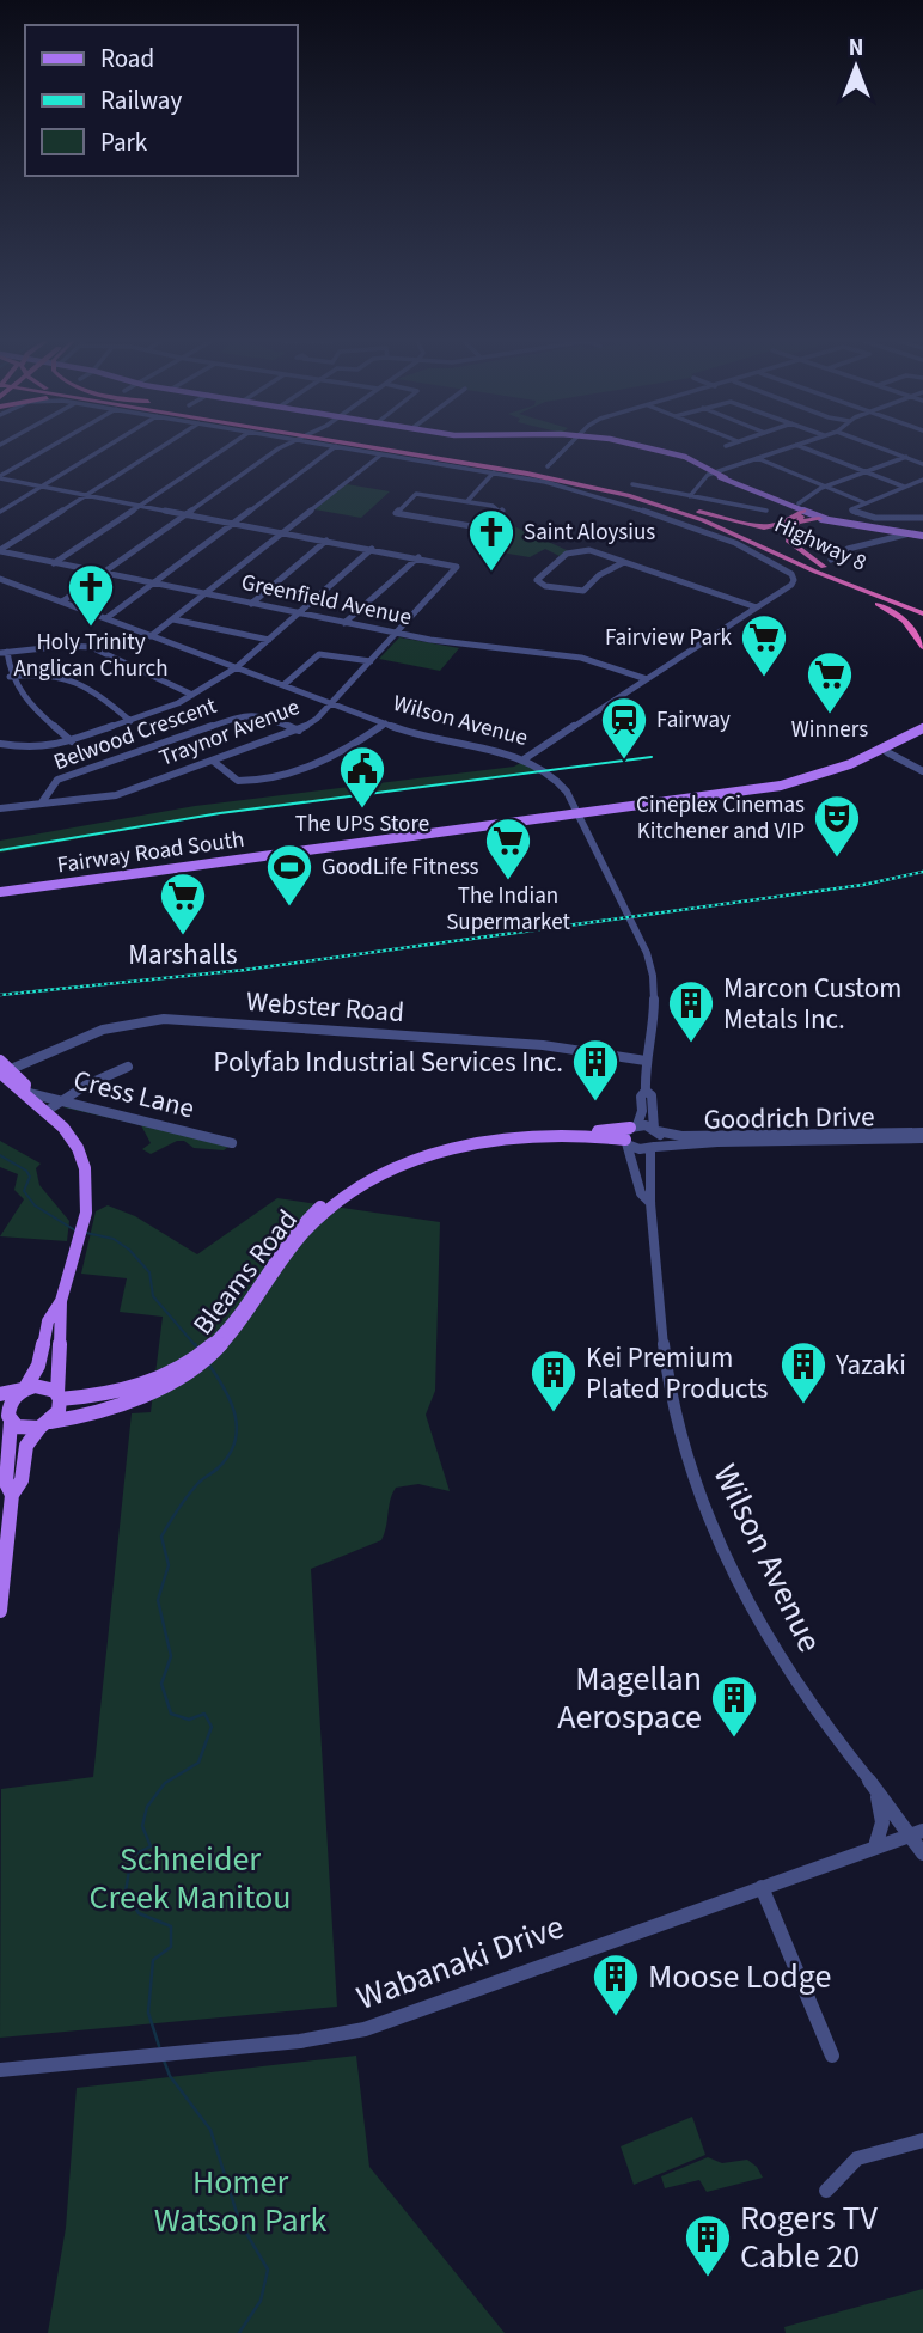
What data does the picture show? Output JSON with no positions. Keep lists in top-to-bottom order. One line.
{"streets":{"highway":["Highway 8"],"main road":["Fairway Road South","Bleams Road"],"street":["Greenfield Avenue","Wilson Avenue","Traynor Avenue","Belwood Crescent","Webster Road","Cress Lane","Goodrich Drive","Wabanaki Drive"]},"crossings":[["Greenfield Avenue","Traynor Avenue"],["Wilson Avenue","Traynor Avenue"],["Wilson Avenue","Fairway Road South"],["Wilson Avenue","Webster Road"],["Wilson Avenue","Goodrich Drive"],["Wilson Avenue","Bleams Road"],["Wilson Avenue","Wabanaki Drive"],["Traynor Avenue","Belwood Crescent"]],"parks":["Schneider Creek Manitou","Homer Watson Park"],"places":{"church":["Saint Aloysius","Holy Trinity Anglican Church"],"supermarket":["Fairview Park","Winners","The Indian Supermarket","Marshalls"],"station":["Fairway"],"public building":["The UPS Store"],"theatre":["Cineplex Cinemas Kitchener and VIP"],"sports":["GoodLife Fitness"],"building":["Marcon Custom Metals Inc.","Polyfab Industrial Services Inc.","Yazaki","Kei Premium Plated Products","Magellan Aerospace","Moose Lodge","Rogers TV Cable 20"]},"legend":["Road","Railway","Park"],"north":"top"}
